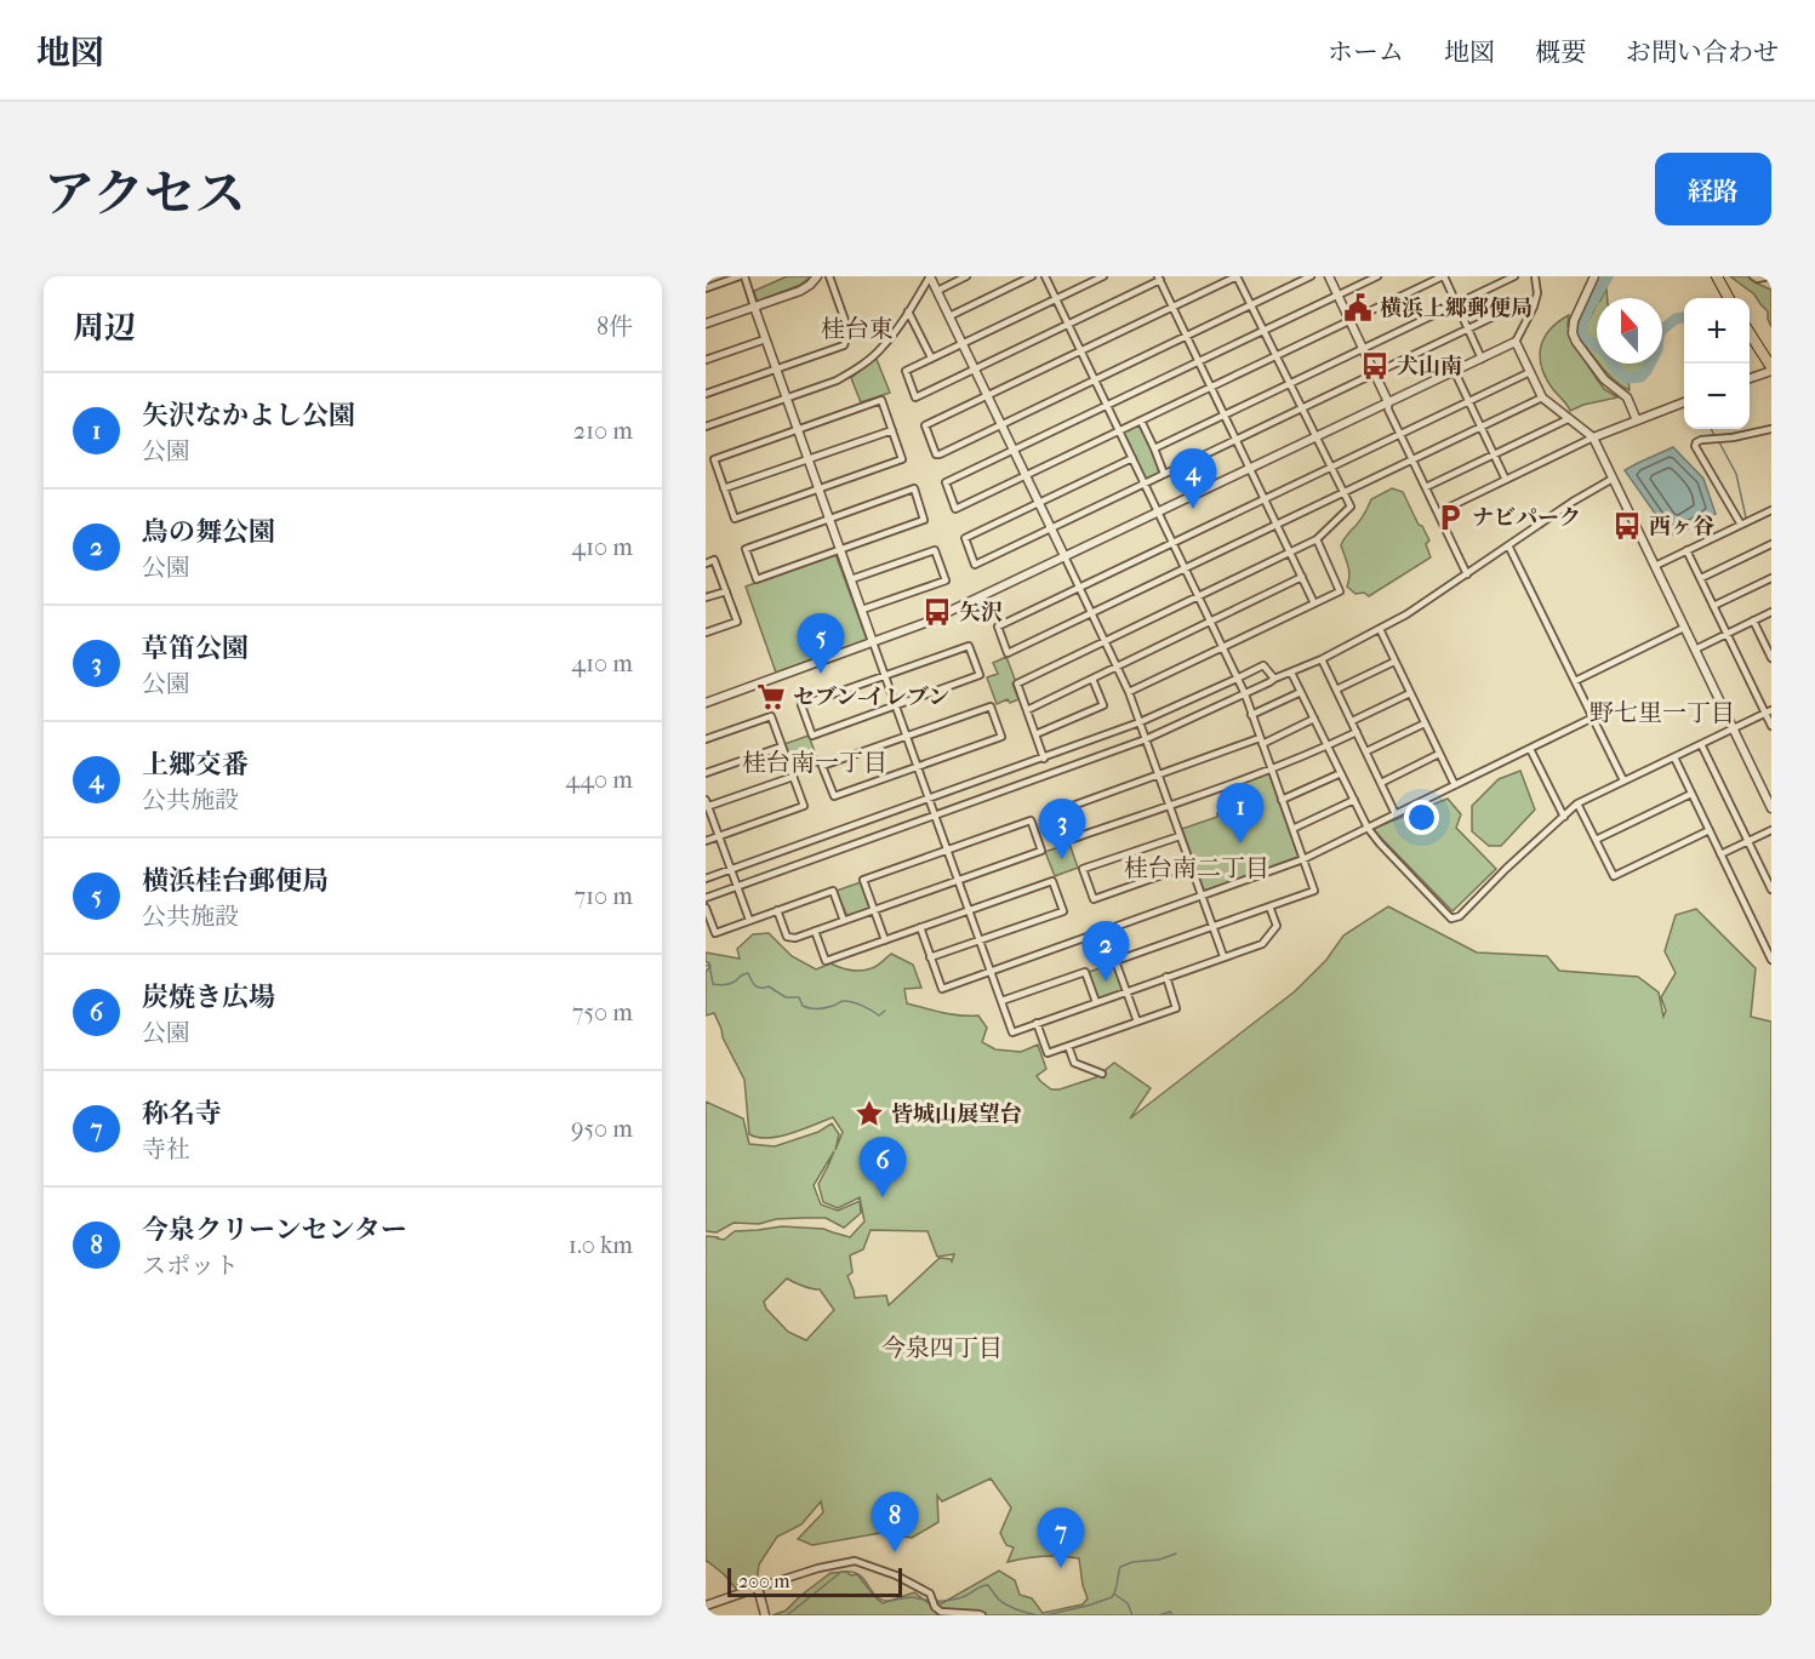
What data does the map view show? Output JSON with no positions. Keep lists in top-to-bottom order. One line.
{"districts":["桂台東","野七里一丁目","桂台南一丁目","桂台南二丁目","今泉四丁目"],"places":{"public building":["横浜上郷郵便局"],"bus stop":["犬山南","西ヶ谷","矢沢"],"parking":["ナビパーク"],"supermarket":["セブン-イレブン"],"place":["皆城山展望台"]},"scale_bar":"200 m","north":"top","page":{"header":"地図","nav":["ホーム","地図","概要","お問い合わせ"],"title":"アクセス","buttons":"経路","heading":["周辺","8件"],"map_buttons":["+","−"],"list":[{"mark":"1","name":"矢沢なかよし公園","note":"公園","value":"210 m"},{"mark":"2","name":"鳥の舞公園","note":"公園","value":"410 m"},{"mark":"3","name":"草笛公園","note":"公園","value":"410 m"},{"mark":"4","name":"上郷交番","note":"公共施設","value":"440 m"},{"mark":"5","name":"横浜桂台郵便局","note":"公共施設","value":"710 m"},{"mark":"6","name":"炭焼き広場","note":"公園","value":"750 m"},{"mark":"7","name":"称名寺","note":"寺社","value":"950 m"},{"mark":"8","name":"今泉クリーンセンター","note":"スポット","value":"1.0 km"}],"pins":["4","5","1","3","2","6","8","7"],"scale":"200 m"}}
